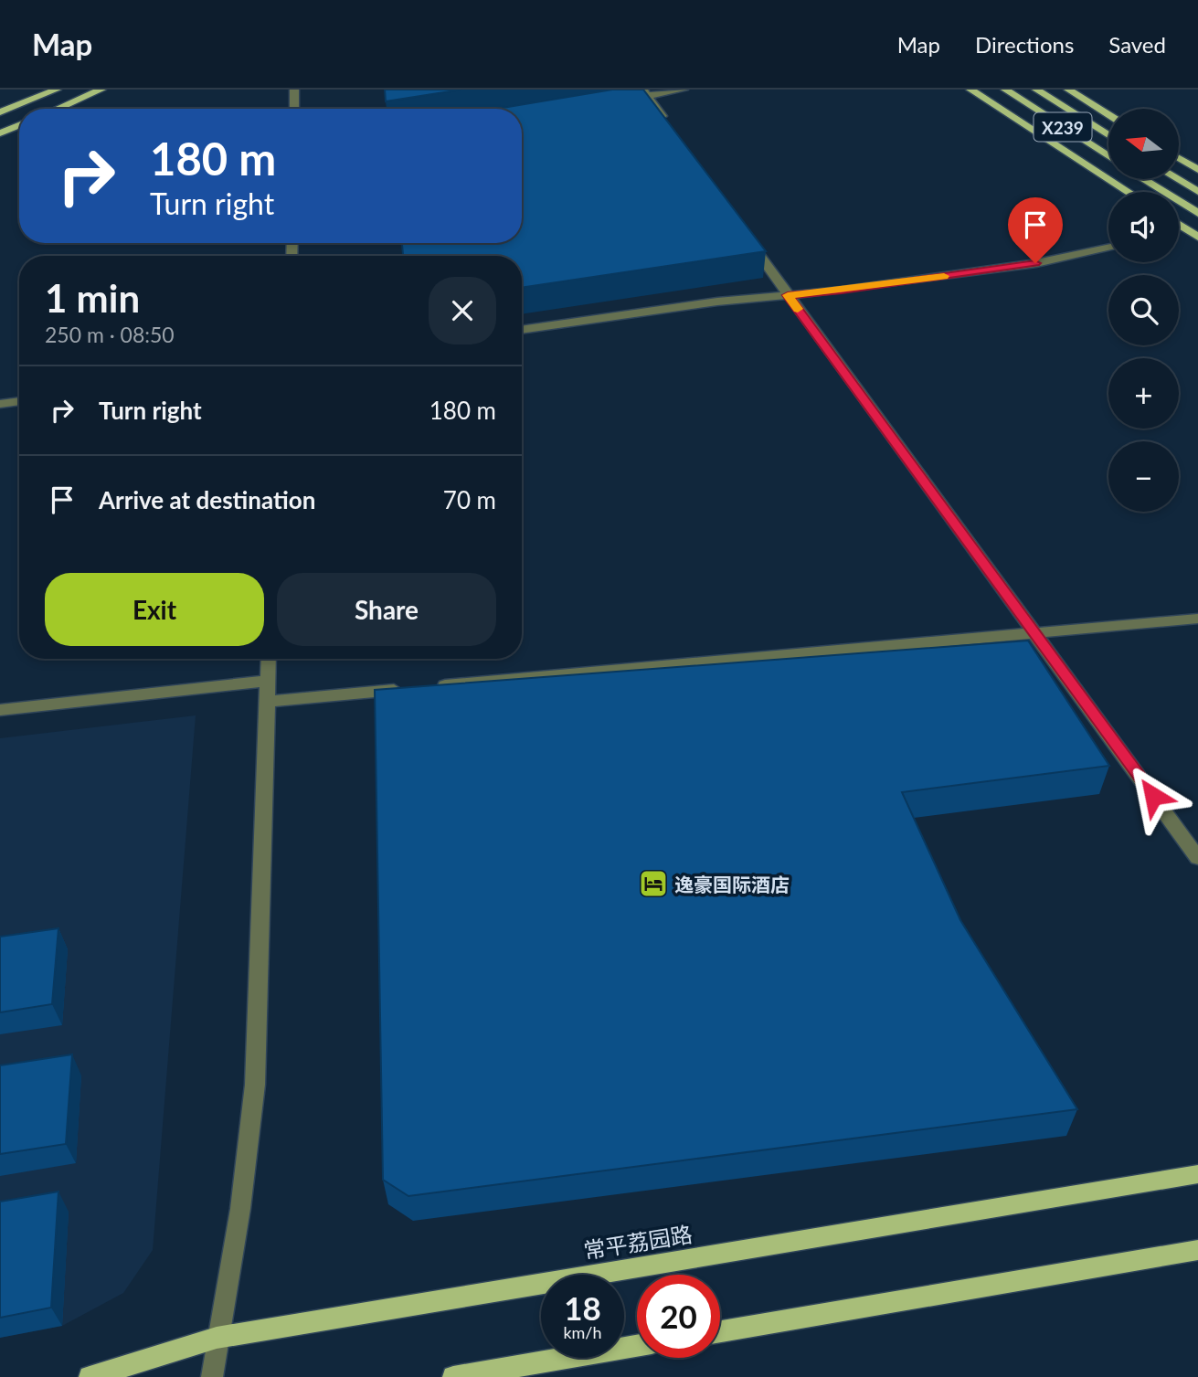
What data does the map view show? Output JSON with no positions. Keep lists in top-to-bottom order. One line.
{"streets":{"main road":["X239","常平荔园路"]},"places":{"hotel":["逸豪国际酒店"]},"north":"left","page":{"header":"Map","nav":["Map","Directions","Saved"],"map_buttons":["+","−"],"turn":["180 m","Turn right"],"heading":["1 min","250 m · 08:50"],"list":[{"name":"Turn right","value":"180 m"},{"name":"Arrive at destination","value":"70 m"}],"buttons":["Exit","Share"],"speed":"18 km/h","limit":"20"}}
